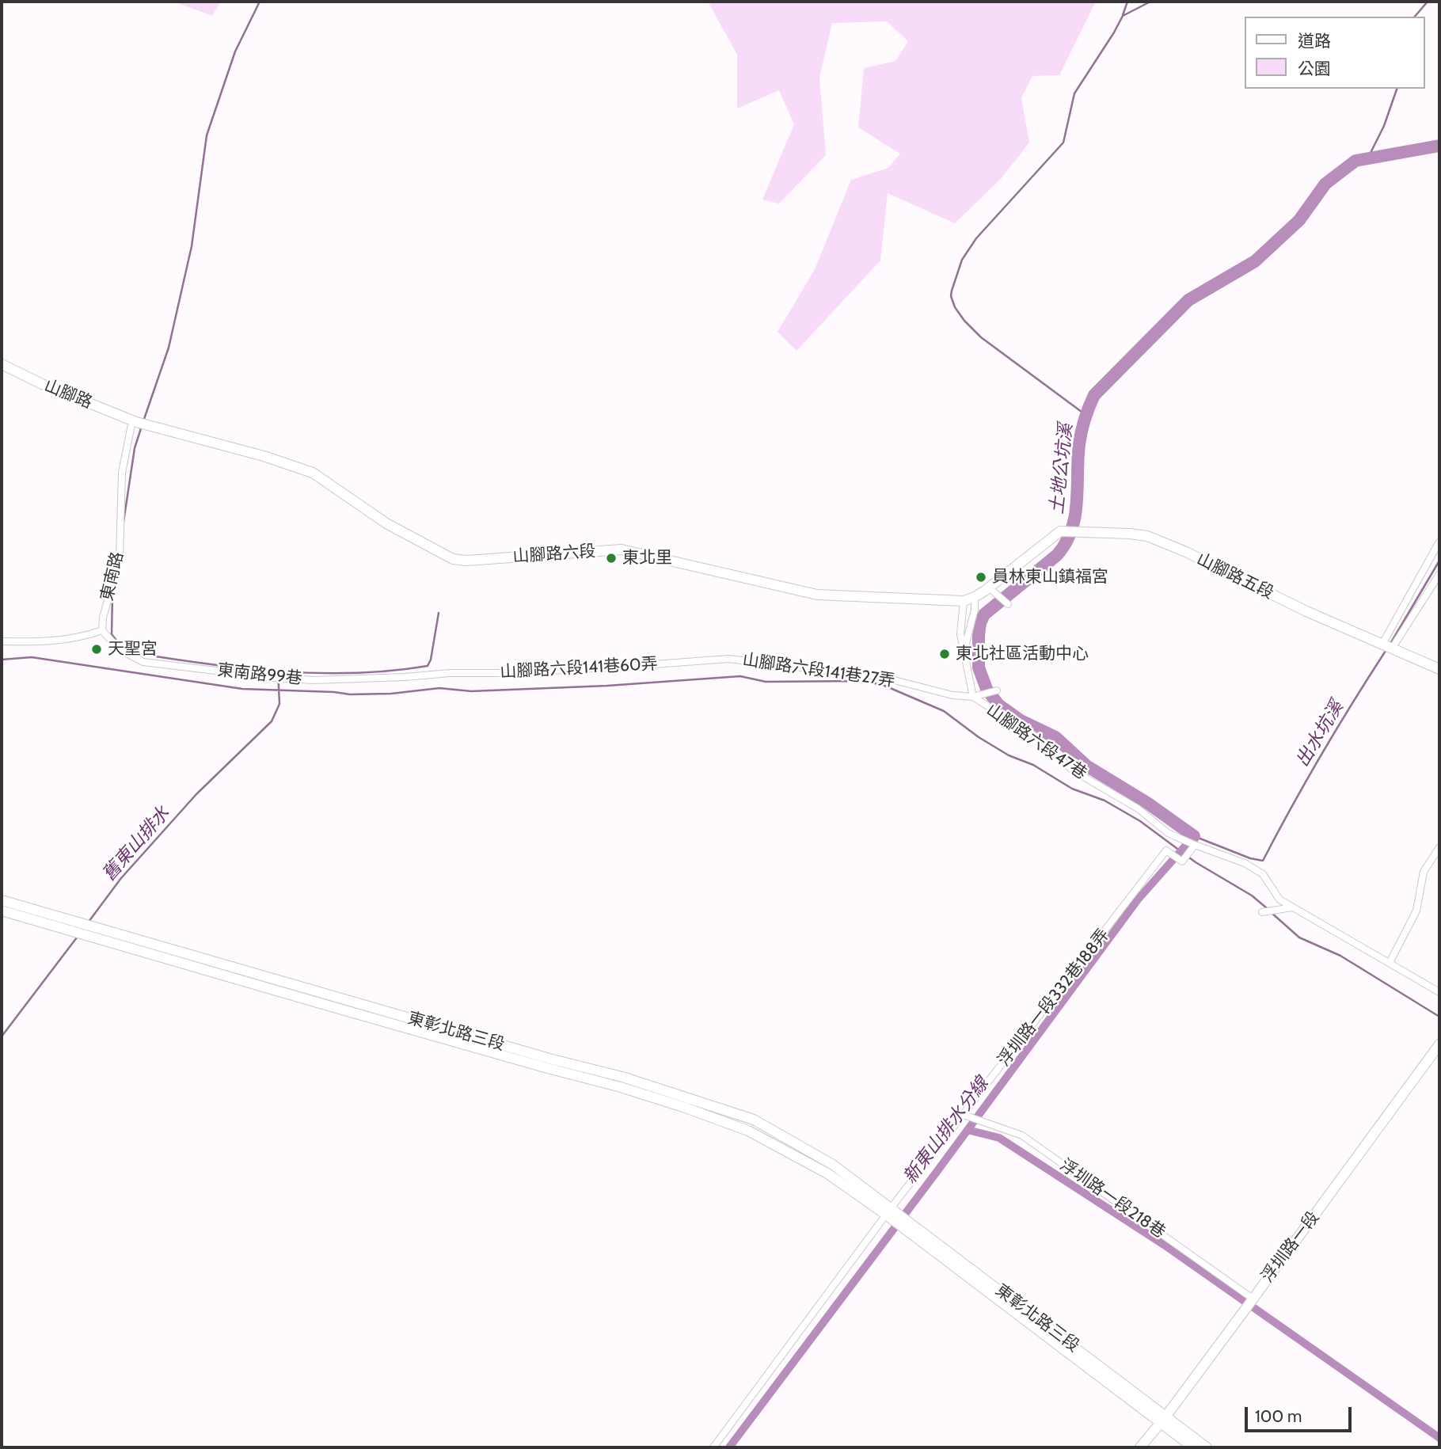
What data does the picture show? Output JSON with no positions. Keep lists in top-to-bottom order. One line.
{"streets":{"street":["山腳路","山腳路六段","東南路","山腳路五段","山腳路六段141巷60弄","山腳路六段141巷27弄","東南路99巷","山腳路六段47巷","浮圳路一段332巷188弄","東彰北路三段","浮圳路一段218巷","浮圳路一段"]},"crossings":[["山腳路","山腳路六段"],["山腳路","東南路"],["山腳路六段","山腳路五段"],["山腳路六段","山腳路六段47巷"],["東南路","東南路99巷"],["山腳路六段141巷60弄","山腳路六段141巷27弄"],["山腳路六段141巷60弄","東南路99巷"],["山腳路六段141巷27弄","山腳路六段47巷"],["山腳路六段47巷","浮圳路一段332巷188弄"],["浮圳路一段332巷188弄","東彰北路三段"],["浮圳路一段332巷188弄","浮圳路一段218巷"],["東彰北路三段","浮圳路一段"],["浮圳路一段218巷","浮圳路一段"]],"water":["土地公坑溪","出水坑溪","舊東山排水","新東山排水分線"],"places":["東北里","員林東山鎮福宮","天聖宮","東北社區活動中心"],"legend":["道路","公園"],"scale_bar":"100 m"}
